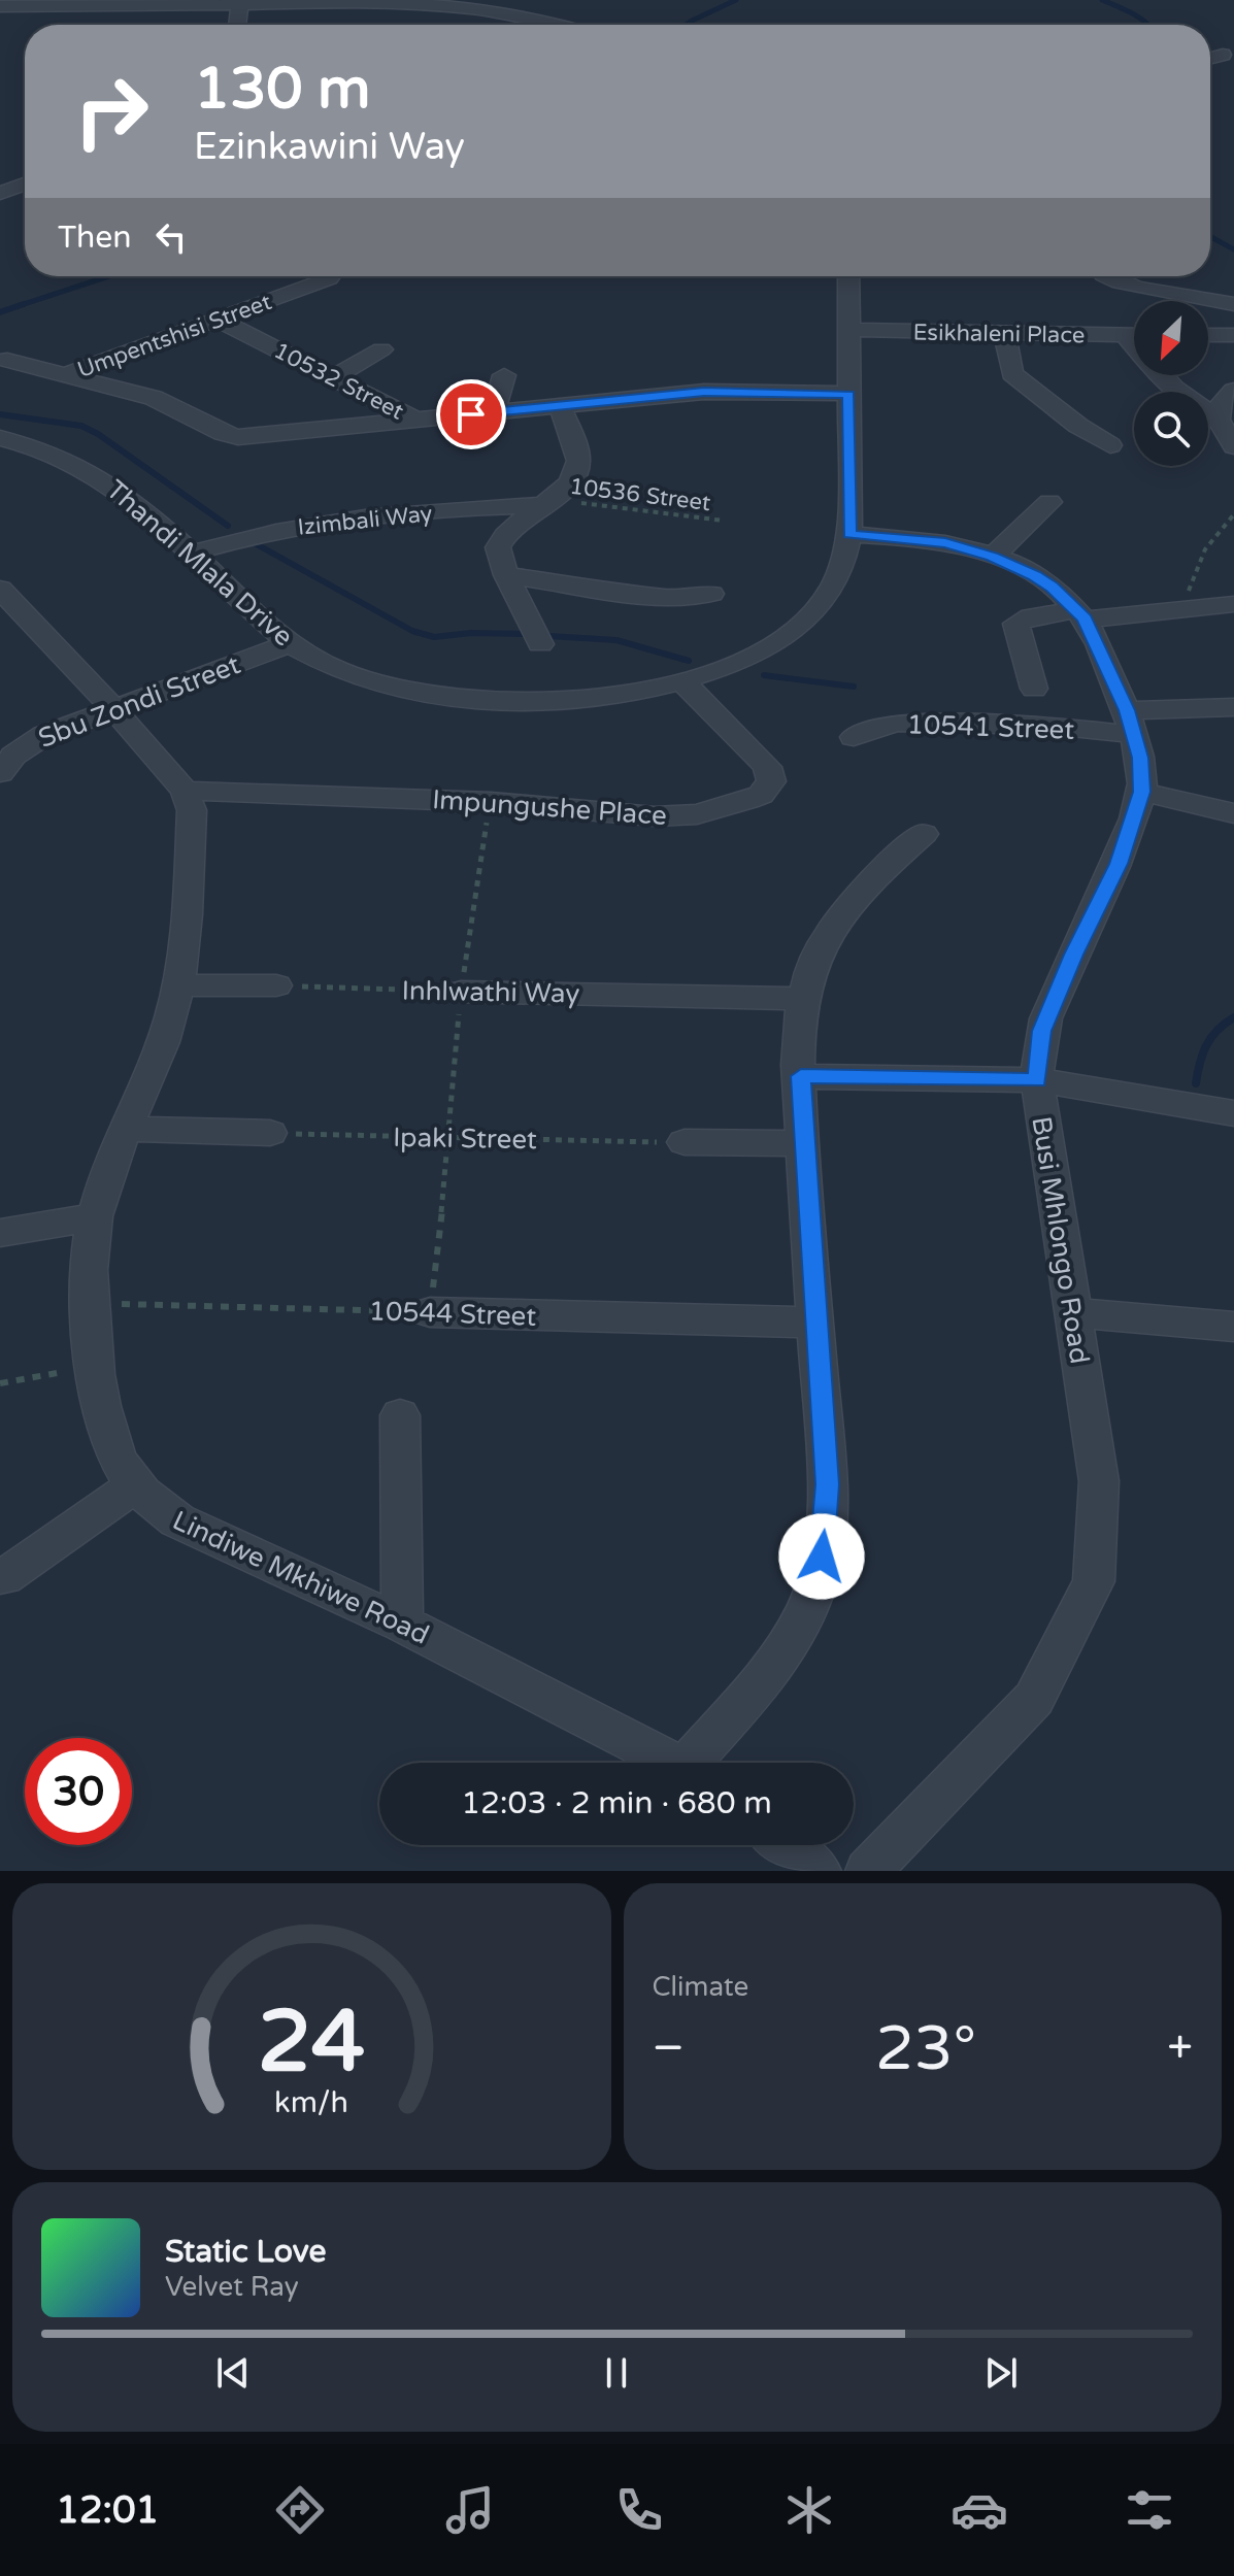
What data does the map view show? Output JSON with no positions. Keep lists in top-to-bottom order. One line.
{"streets":{"street":["Esikhaleni Place","Umpentshisi Street","10532 Street","Izimbali Way","Thandi Mlala Drive","Sbu Zondi Street","10541 Street","Impungushe Place","Inhlwathi Way","Busi Mhlongo Road","10544 Street","Lindiwe Mkhiwe Road"],"path":["10536 Street","Ipaki Street"]},"crossings":[["Esikhaleni Place","Thandi Mlala Drive"],["Umpentshisi Street","10532 Street"],["10536 Street","Izimbali Way"],["Izimbali Way","Thandi Mlala Drive"],["Thandi Mlala Drive","Sbu Zondi Street"],["Thandi Mlala Drive","Impungushe Place"],["Thandi Mlala Drive","Busi Mhlongo Road"],["10541 Street","Busi Mhlongo Road"],["Impungushe Place","Lindiwe Mkhiwe Road"],["10544 Street","Lindiwe Mkhiwe Road"]],"north":"bottom left","page":{"turn":["130 m","Ezinkawini Way"],"then":"Then","limit":"30","trip":"12:03 · 2 min · 680 m","tile":"Climate","heat":["−","23°","+"],"song":["Static Love","Velvet Ray"],"tabs":"12:01","gauge":["24","km/h"]}}
